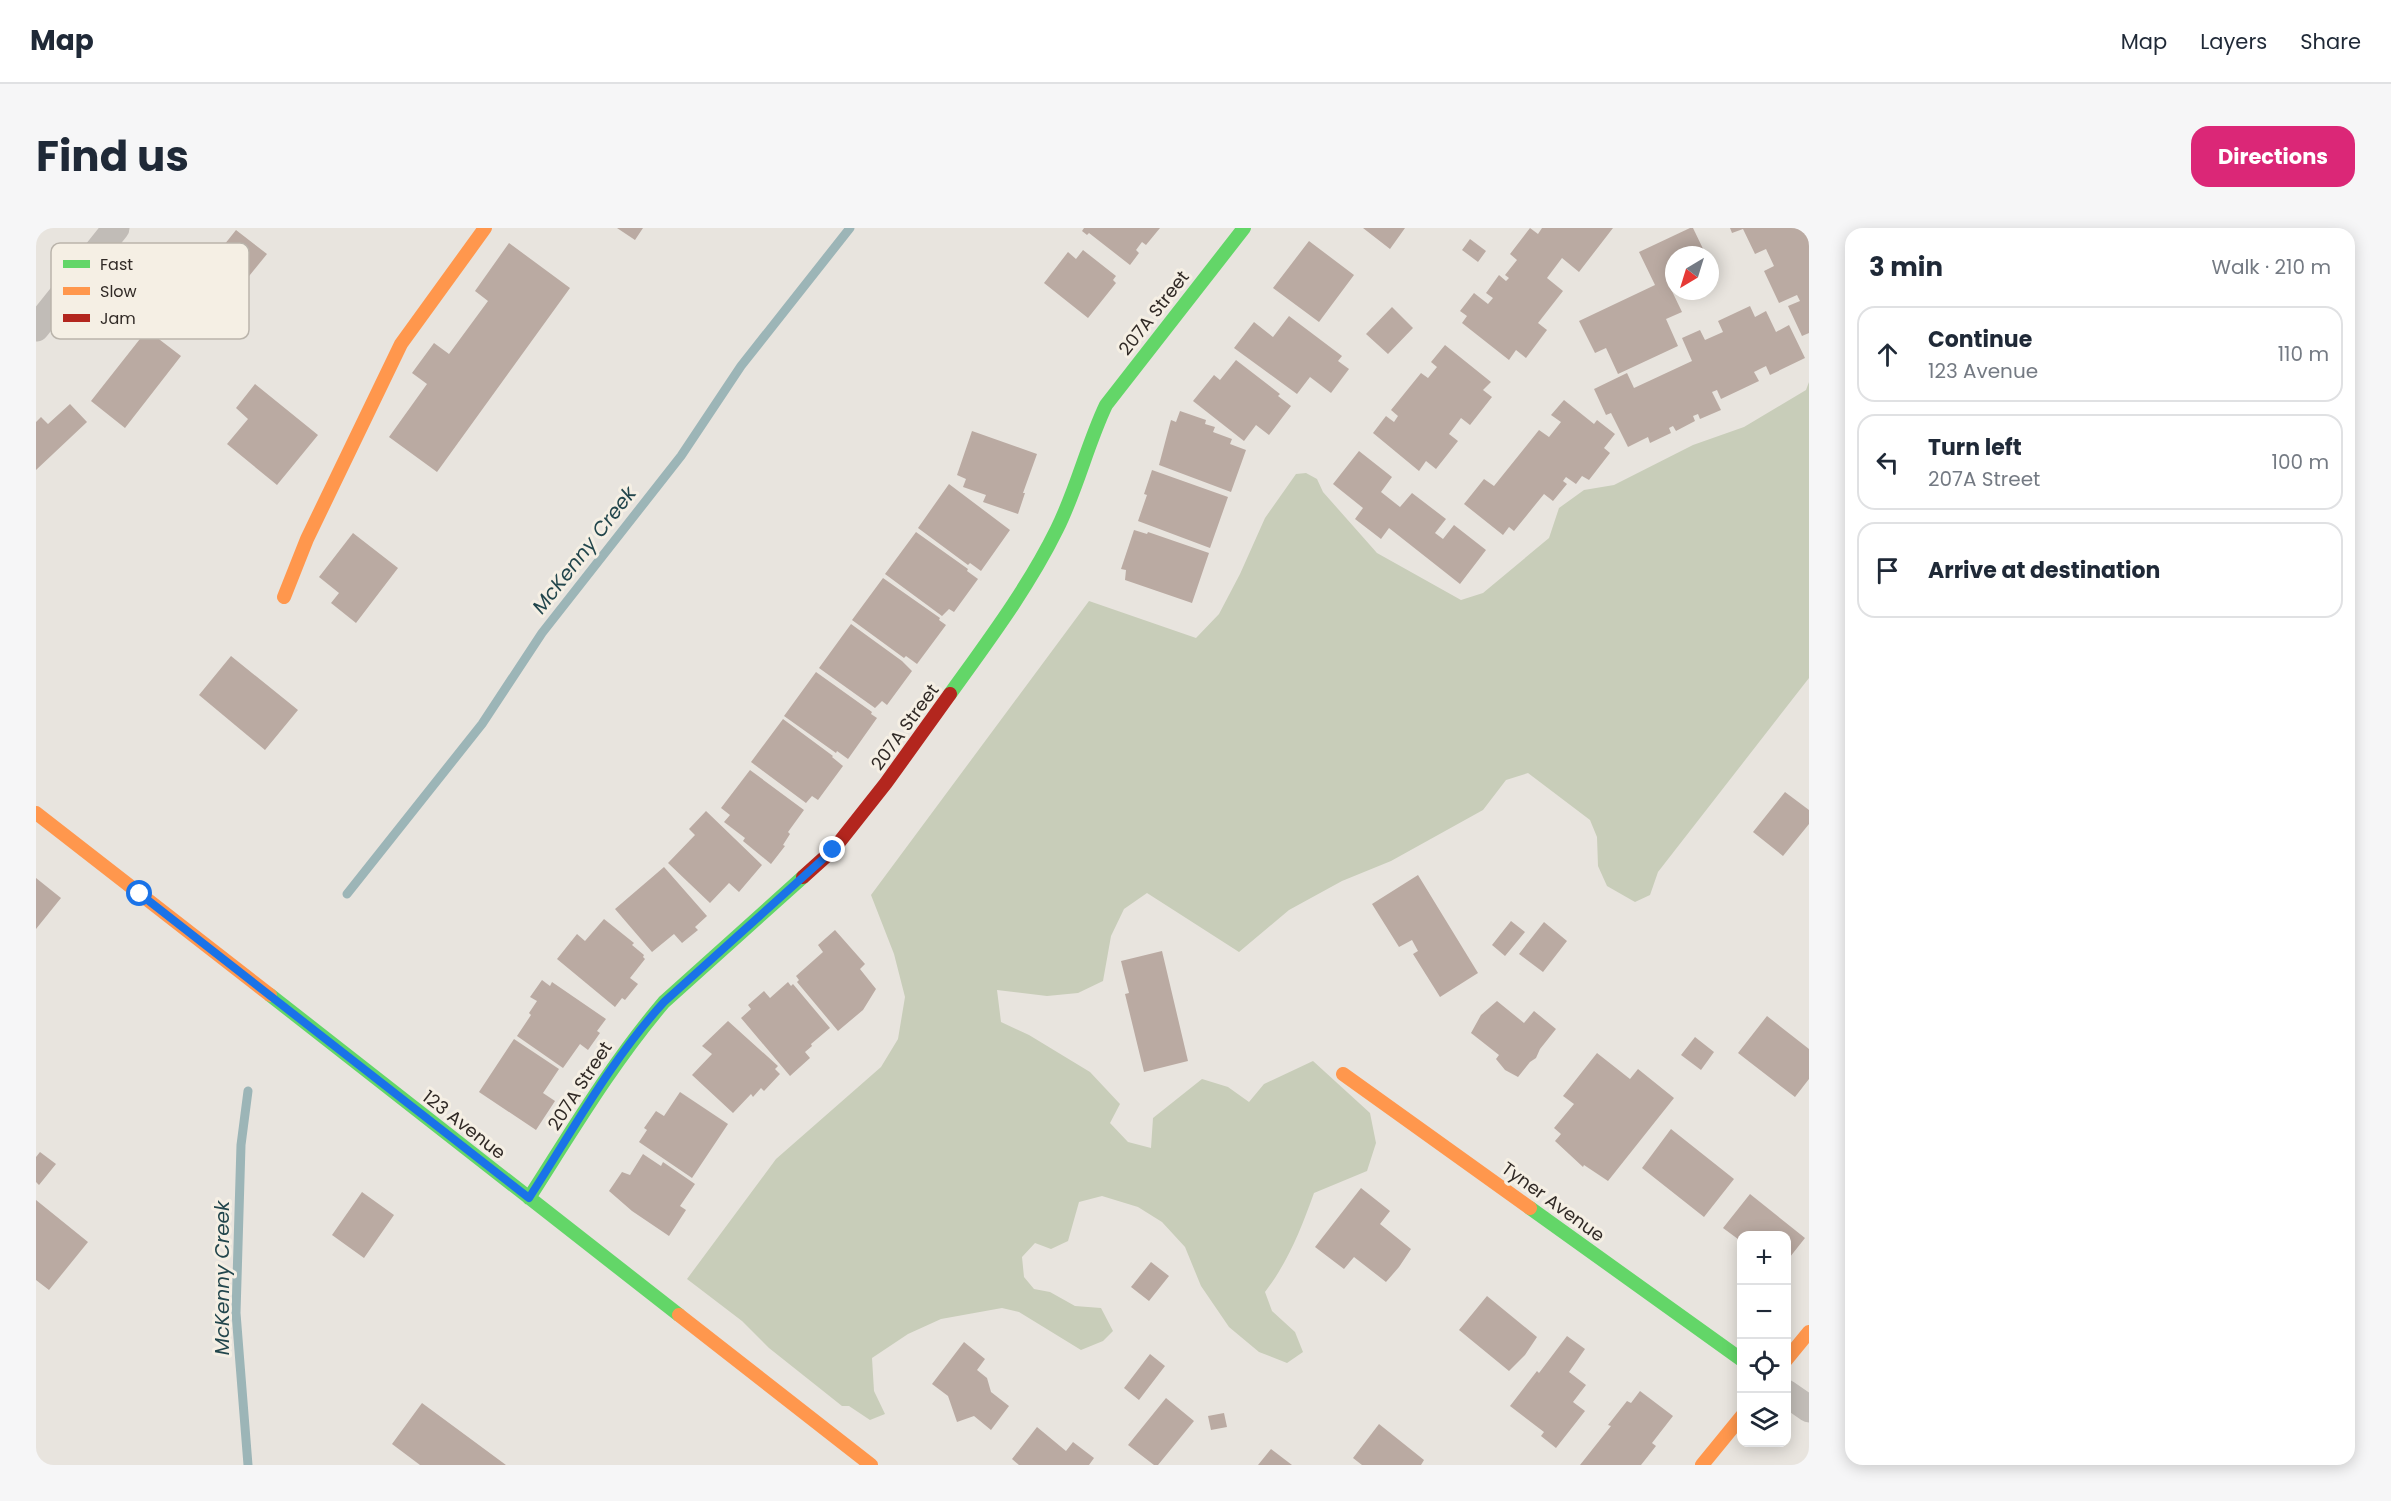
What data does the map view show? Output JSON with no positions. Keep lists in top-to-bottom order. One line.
{"streets":{"street":["207A Street","123 Avenue","Tyner Avenue"]},"crossings":[["207A Street","123 Avenue"]],"water":["McKenny Creek"],"legend":["Fast","Slow","Jam"],"north":"bottom left","page":{"header":"Map","nav":["Map","Layers","Share"],"title":"Find us","buttons":"Directions","heading":["3 min","Walk · 210 m"],"list":[["Continue","123 Avenue","110 m"],["Turn left","207A Street","100 m"],"Arrive at destination"],"map_buttons":["+","−"]}}
